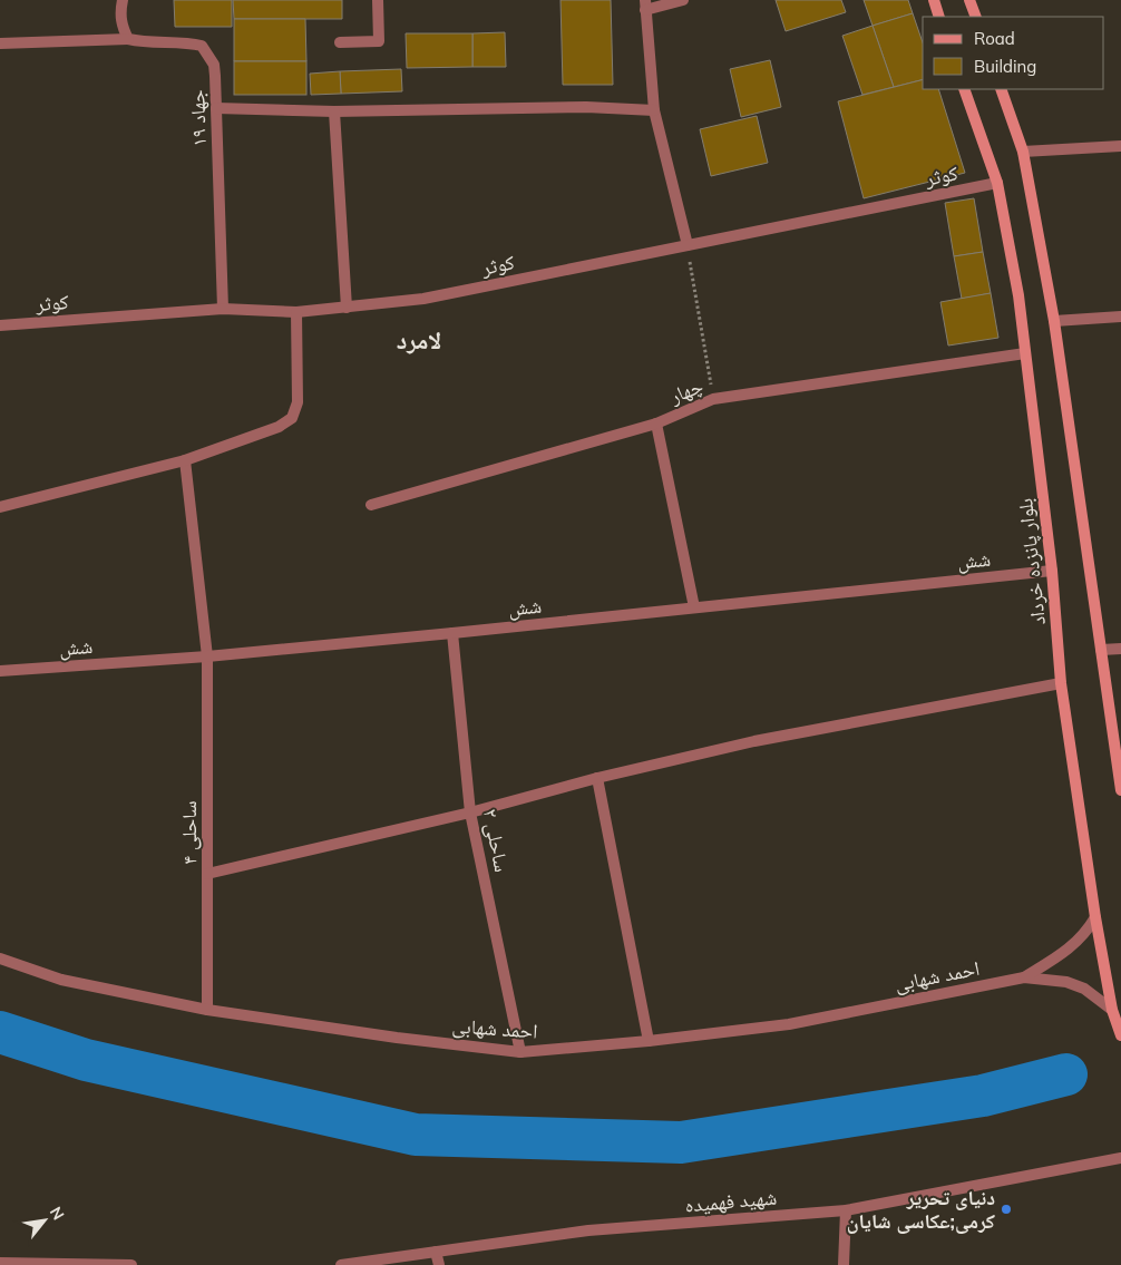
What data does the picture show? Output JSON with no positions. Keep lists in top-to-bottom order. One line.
{"streets":{"main road":["بلوار پانزده خرداد"],"street":["جهاد ۱۹","کوثر","چهار","شش","ساحلی ۴","ساحلی ۲","احمد شهابی","شهید فهمیده"]},"crossings":[["جهاد ۱۹","کوثر"],["کوثر","بلوار پانزده خرداد"],["چهار","بلوار پانزده خرداد"],["شش","بلوار پانزده خرداد"],["شش","ساحلی ۴"],["شش","ساحلی ۲"],["بلوار پانزده خرداد","احمد شهابی"],["ساحلی ۴","احمد شهابی"],["ساحلی ۲","احمد شهابی"]],"districts":["لامرد"],"places":["دنیای تحریر کرمی;عکاسی شایان"],"legend":["Road","Building"],"north":"top right"}
